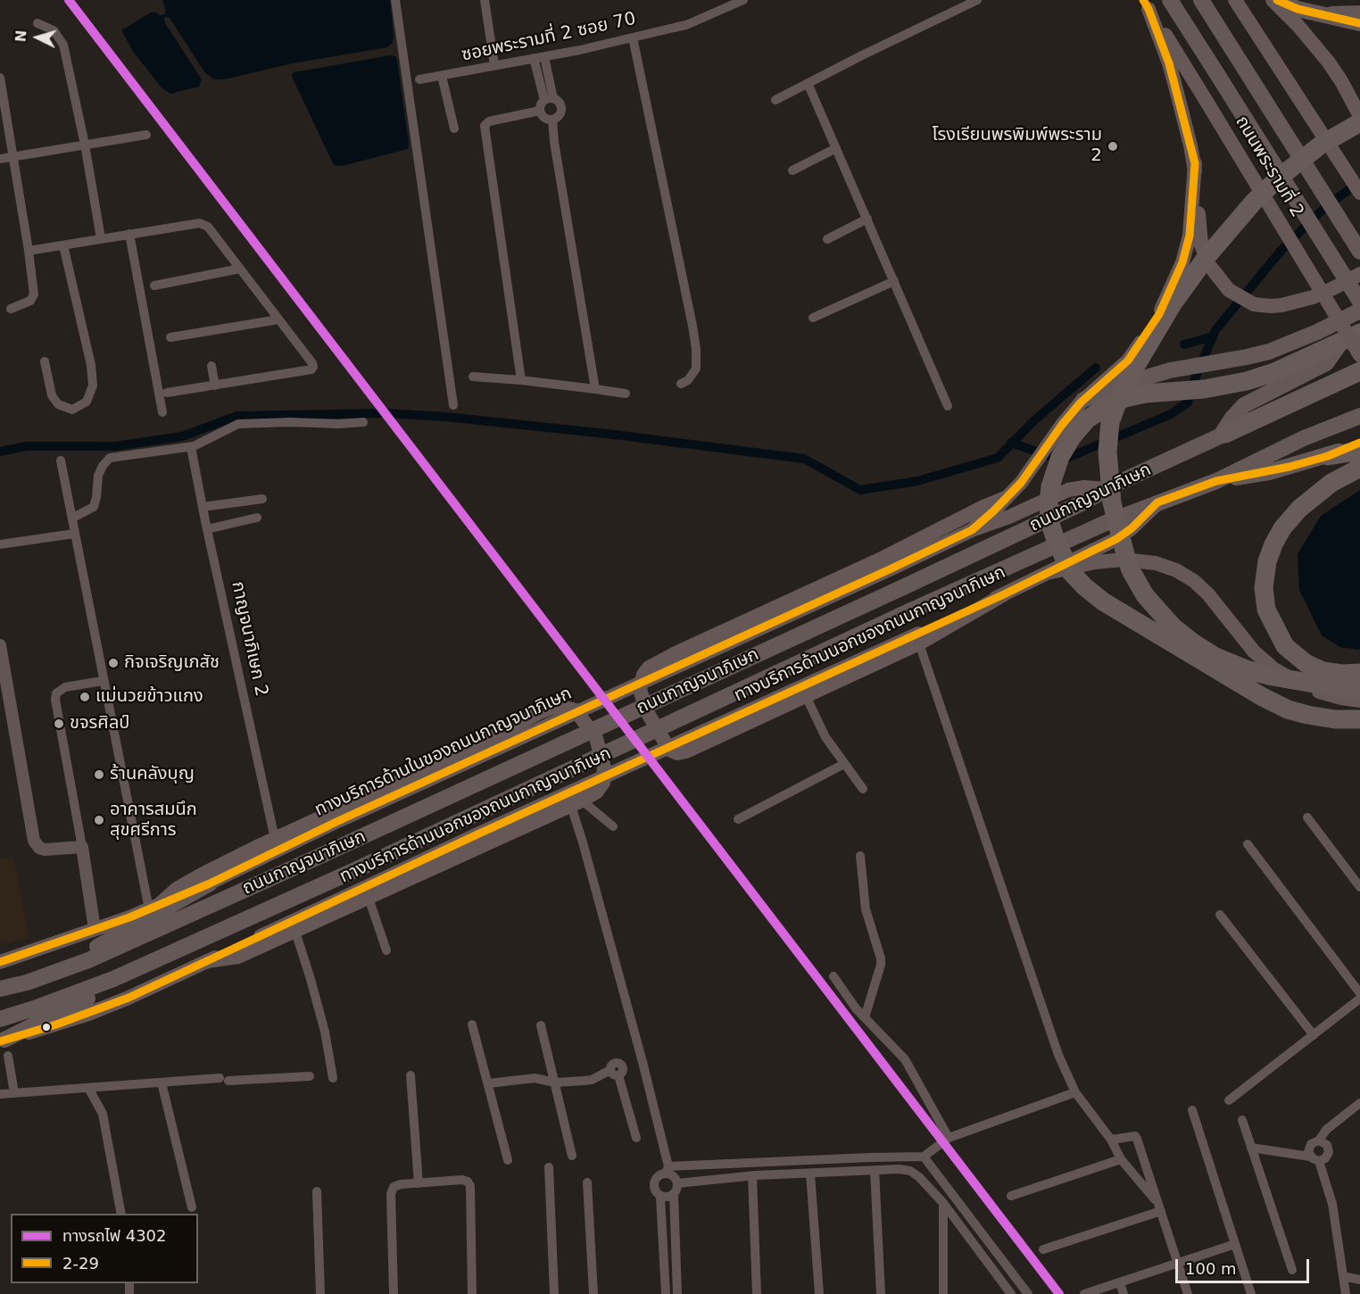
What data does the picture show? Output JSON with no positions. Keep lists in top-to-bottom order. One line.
{"streets":{"highway":["ถนนพระรามที่ 2","ถนนกาญจนาภิเษก"],"main road":["ทางบริการด้านนอกของถนนกาญจนาภิเษก","ทางบริการด้านในของถนนกาญจนาภิเษก"],"street":["ซอยพระรามที่ 2 ซอย 70","กาญจนาภิเษก 2"]},"crossings":[["ถนนกาญจนาภิเษก","ทางบริการด้านนอกของถนนกาญจนาภิเษก"],["ถนนกาญจนาภิเษก","ทางบริการด้านในของถนนกาญจนาภิเษก"]],"places":["โรงเรียนพรพิมพ์พระราม 2","กิจเจริญเภสัช","แม่นวยข้าวแกง","ขจรศิลป์","ร้านคลังบุญ","อาคารสมนึก สุขศรีการ"],"lines":["rail line 4302","transit line 2-29"],"legend":["ทางรถไฟ 4302","2-29"],"scale_bar":"100 m","north":"left"}
